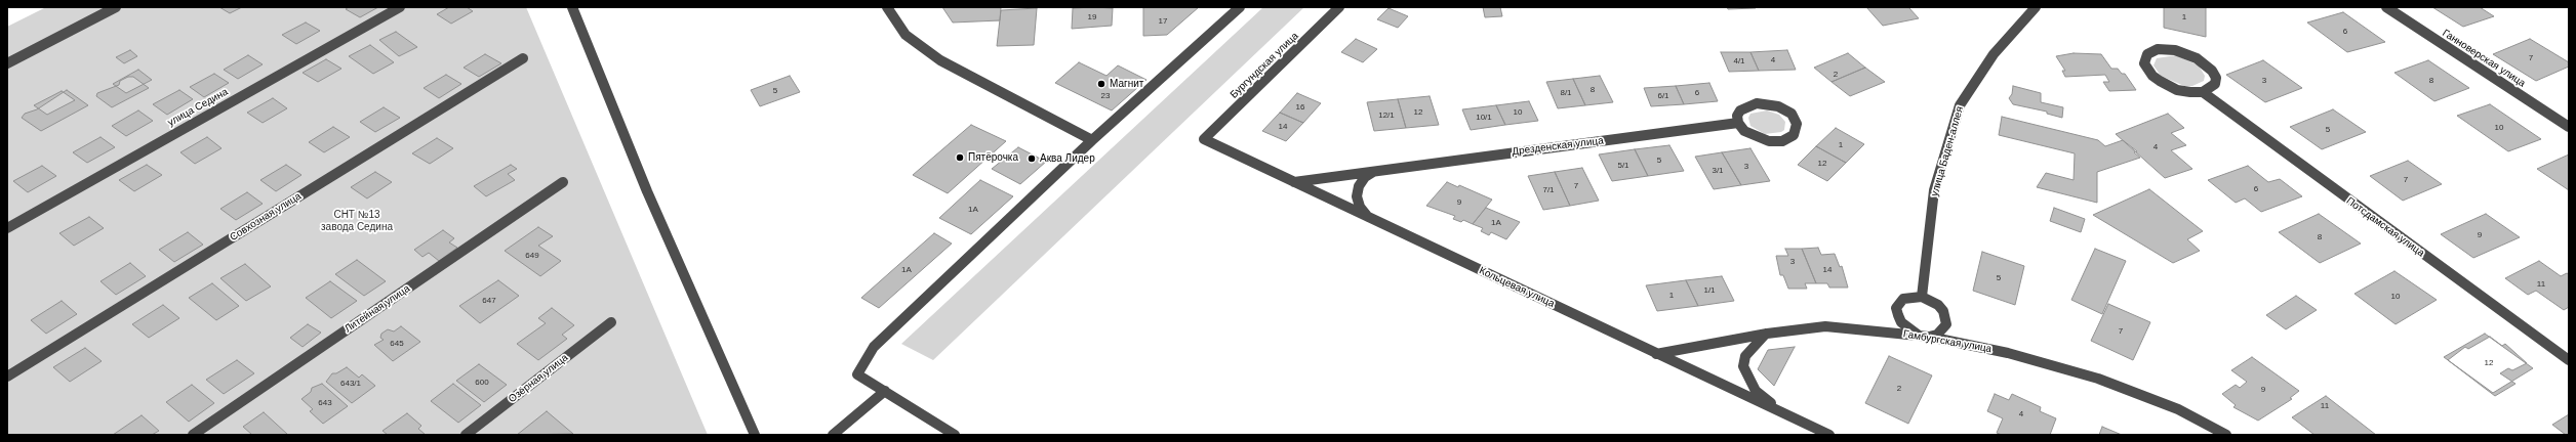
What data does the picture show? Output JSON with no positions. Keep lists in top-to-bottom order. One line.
{"streets":{"street":["Ганноверская улица","Бургундская улица","улица Седина","Дрезденская улица","улица Баден-аллея","Совхозная улица","Потсдамская улица","Кольцевая улица","Литейная улица","Гамбургская улица","Озёрная улица"]},"crossings":[["Бургундская улица","Кольцевая улица"],["Дрезденская улица","Кольцевая улица"],["улица Баден-аллея","Гамбургская улица"],["Кольцевая улица","Гамбургская улица"]],"parks":["СНТ №13 завода Седина"],"places":["Магнит","Пятёрочка","Аква Лидер"],"house_numbers":["19","1","17","6","7","4","4/1","2","3","8","8","5","8/1","6","23","6/1","16","12","10","12/1","10/1","14","10","5","1","4","5","12","5/1","3","3/1","7","7","6","7/1","9","1А","1А","9","8","649","3","1А","14","5","11","1/1","1","10","647","7","645","12","600","643/1","2","9","643","11","4"]}
